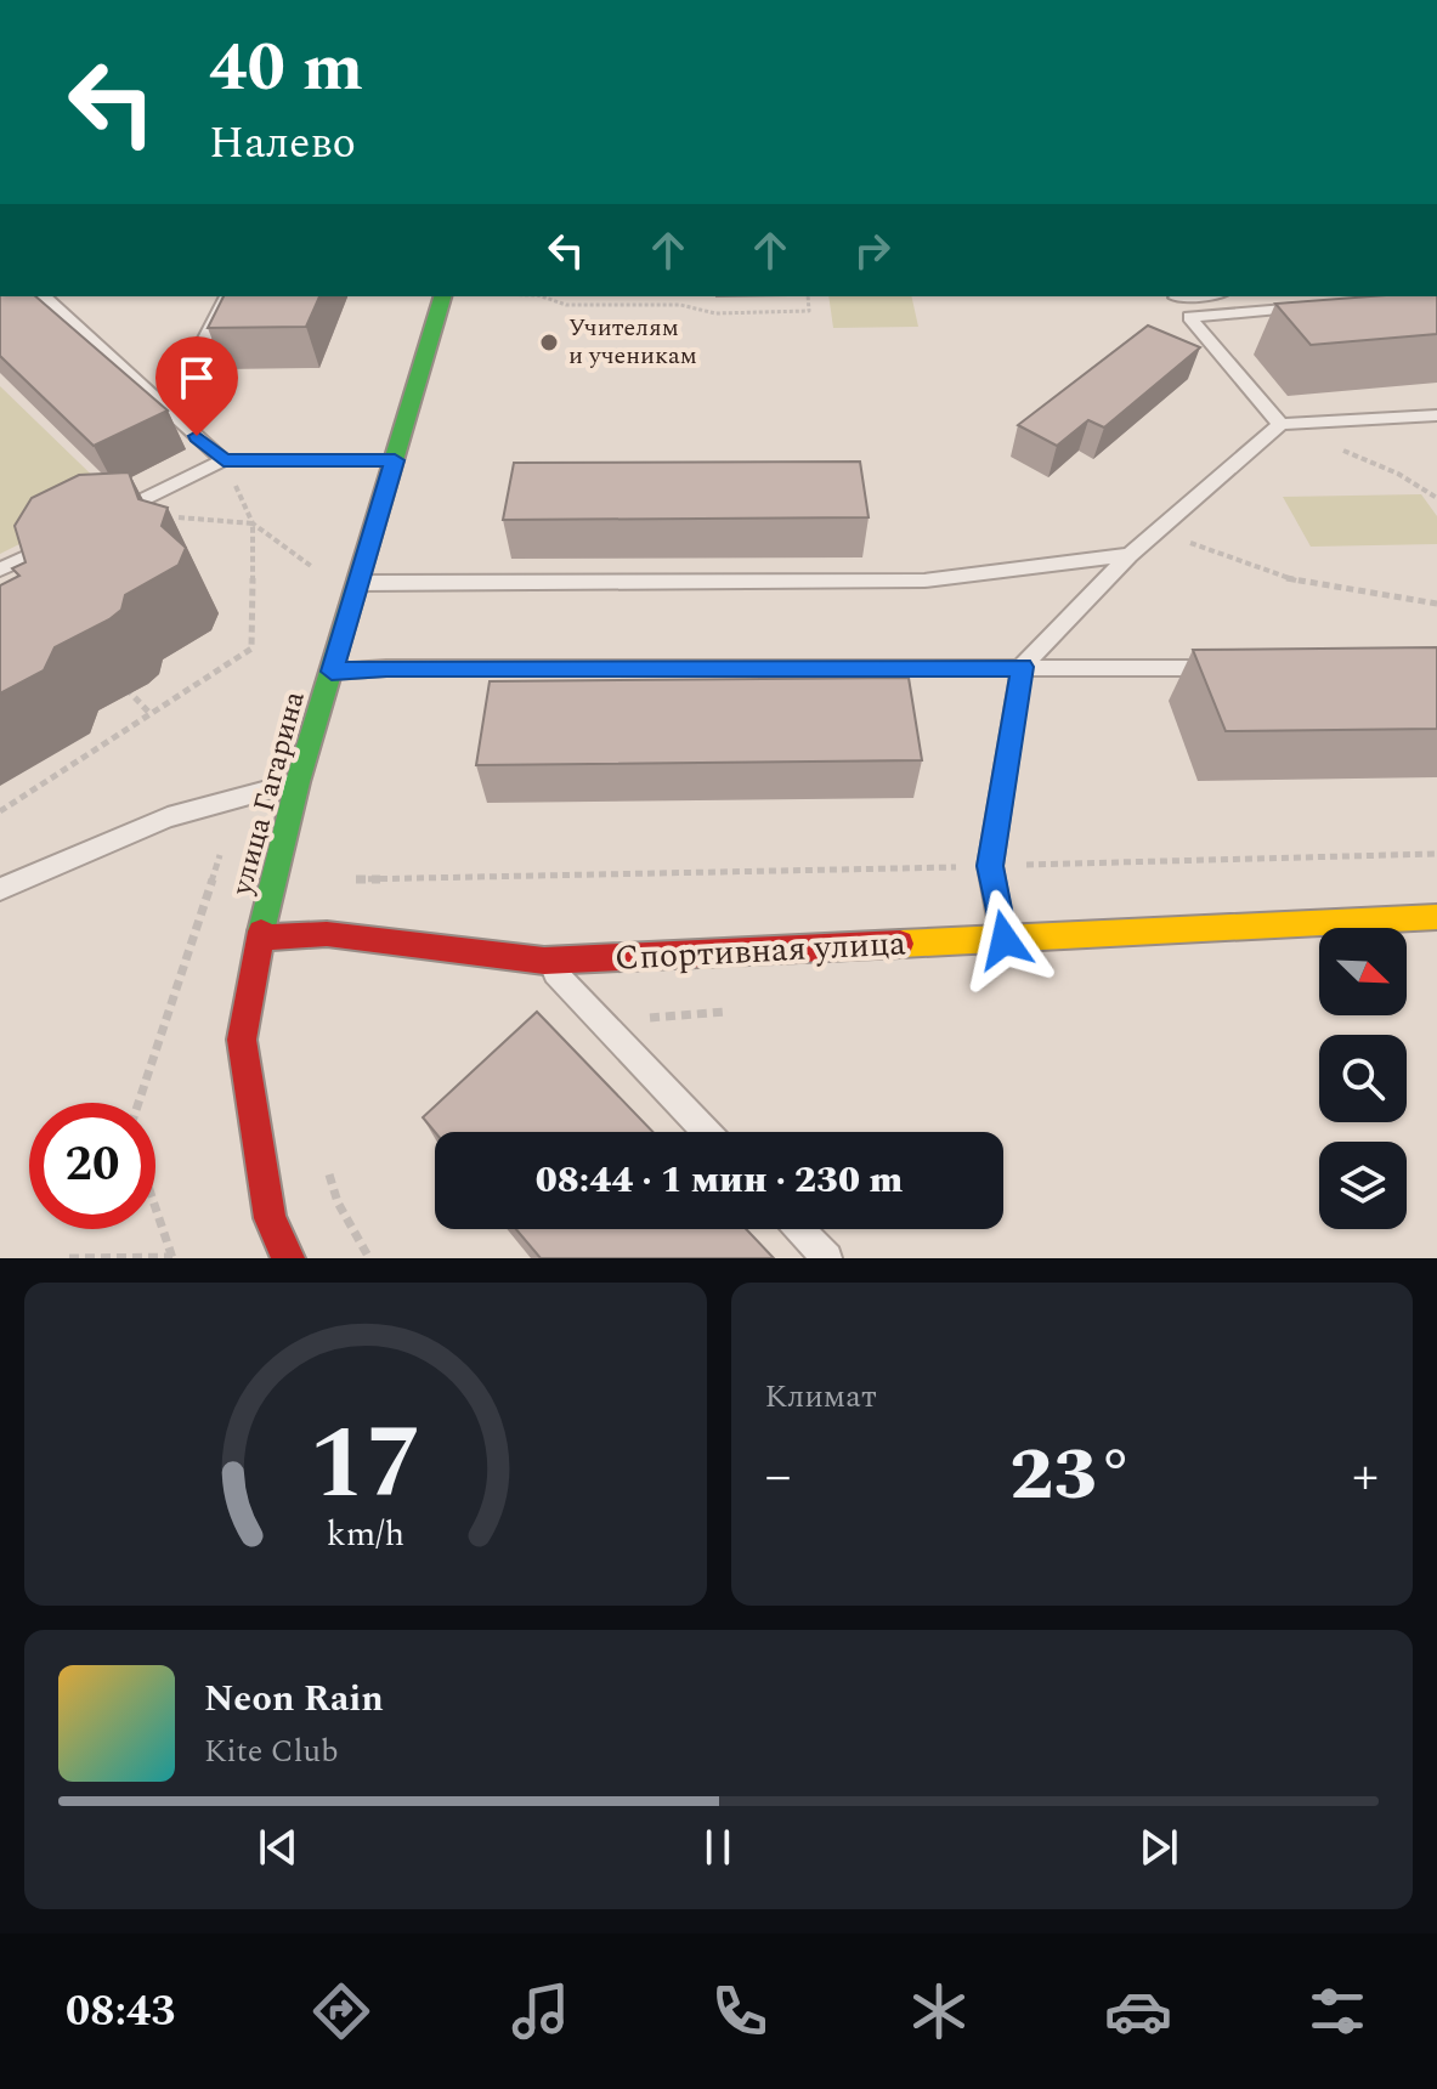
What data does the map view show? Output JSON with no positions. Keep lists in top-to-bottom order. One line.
{"streets":{"street":["улица Гагарина","Спортивная улица"]},"crossings":[["улица Гагарина","Спортивная улица"]],"places":["Учителям и ученикам"],"north":"bottom right","page":{"turn":["40 m","Налево"],"limit":"20","trip":"08:44 · 1 мин · 230 m","tile":"Климат","heat":["−","23°","+"],"song":["Neon Rain","Kite Club"],"tabs":"08:43","gauge":["17","km/h"]}}
